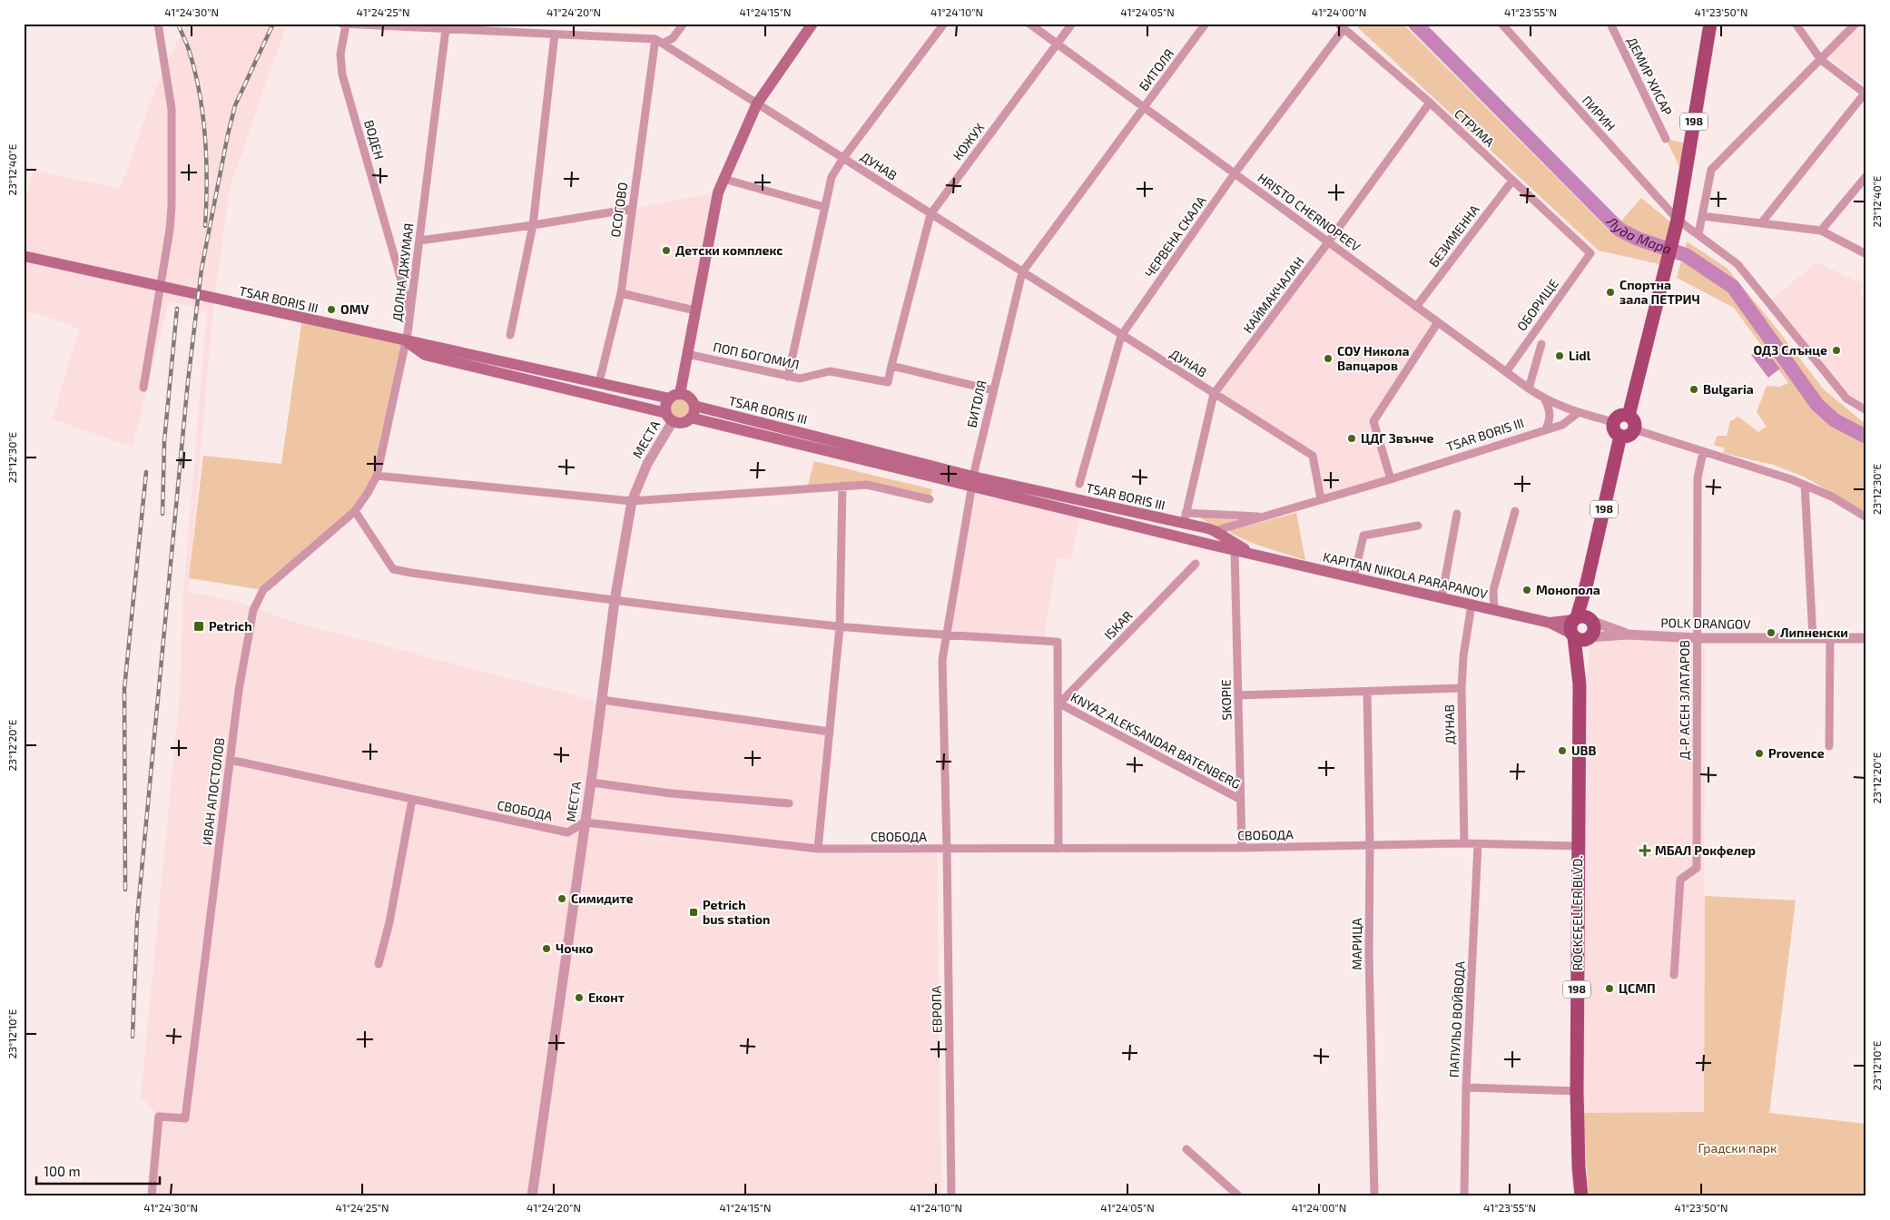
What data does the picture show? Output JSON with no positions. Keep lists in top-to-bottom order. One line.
{"streets":{"main road":["198","TSAR BORIS III","KAPITAN NIKOLA PARAPANOV","ROCKEFELLER BLVD."],"street":["БИТОЛЯ","ДЕМИР ХИСАР","ПИРИН","СТРУМА","ВОДЕН","КОЖУХ","ДУНАВ","ОСОГОВО","HRISTO CHERNOPEEV","БЕЗИМЕННА","ЧЕРВЕНА СКАЛА","ДОЛНА ДЖУМАЯ","КАЙМАКЧАЛАН","ОБОРИЩЕ","ПОП БОГОМИЛ","МЕСТА","POLK DRANGOV","ISKAR","SKOPIE","Д-Р АСЕН ЗЛАТАРОВ","KNYAZ ALEKSANDAR BATENBERG","ИВАН АПОСТОЛОВ","СВОБОДА","МАРИЦА","ЕВРОПА","ПАПУЛЬО ВОЙВОДА"]},"crossings":[["БИТОЛЯ","ДУНАВ"],["БИТОЛЯ","HRISTO CHERNOPEEV"],["БИТОЛЯ","TSAR BORIS III"],["БИТОЛЯ","СВОБОДА"],["БИТОЛЯ","ЕВРОПА"],["ПИРИН","198"],["198","KAPITAN NIKOLA PARAPANOV"],["198","ROCKEFELLER BLVD."],["СТРУМА","БЕЗИМЕННА"],["СТРУМА","ЧЕРВЕНА СКАЛА"],["СТРУМА","КАЙМАКЧАЛАН"],["СТРУМА","ОБОРИЩЕ"],["ВОДЕН","ДУНАВ"],["ВОДЕН","ДОЛНА ДЖУМАЯ"],["КОЖУХ","ДУНАВ"],["КОЖУХ","HRISTO CHERNOPEEV"],["КОЖУХ","ПОП БОГОМИЛ"],["ДУНАВ","ОСОГОВО"],["ДУНАВ","ЧЕРВЕНА СКАЛА"],["ДУНАВ","ДОЛНА ДЖУМАЯ"],["ДУНАВ","КАЙМАКЧАЛАН"],["ДУНАВ","TSAR BORIS III"],["ДУНАВ","KAPITAN NIKOLA PARAPANOV"],["ДУНАВ","СВОБОДА"],["ОСОГОВО","TSAR BORIS III"],["HRISTO CHERNOPEEV","БЕЗИМЕННА"],["HRISTO CHERNOPEEV","ЧЕРВЕНА СКАЛА"],["HRISTO CHERNOPEEV","КАЙМАКЧАЛАН"],["HRISTO CHERNOPEEV","TSAR BORIS III"],["HRISTO CHERNOPEEV","ОБОРИЩЕ"],["ДОЛНА ДЖУМАЯ","TSAR BORIS III"],["ДОЛНА ДЖУМАЯ","ИВАН АПОСТОЛОВ"],["КАЙМАКЧАЛАН","TSAR BORIS III"],["TSAR BORIS III","МЕСТА"],["TSAR BORIS III","KAPITAN NIKOLA PARAPANOV"],["МЕСТА","СВОБОДА"],["KAPITAN NIKOLA PARAPANOV","SKOPIE"],["KAPITAN NIKOLA PARAPANOV","ROCKEFELLER BLVD."],["POLK DRANGOV","Д-Р АСЕН ЗЛАТАРОВ"],["ISKAR","KNYAZ ALEKSANDAR BATENBERG"],["SKOPIE","KNYAZ ALEKSANDAR BATENBERG"],["SKOPIE","СВОБОДА"],["ИВАН АПОСТОЛОВ","СВОБОДА"],["СВОБОДА","ROCKEFELLER BLVD."],["СВОБОДА","МАРИЦА"],["СВОБОДА","ЕВРОПА"],["СВОБОДА","ПАПУЛЬО ВОЙВОДА"]],"water":["Луда Мара"],"parks":["Градски парк"],"places":{"other":["Детски комплекс","Спортна зала ПЕТРИЧ","OMV","ОДЗ Слънце","Lidl","СОУ Никола Вапцаров","Bulgaria","ЦДГ Звънче","Монопола","Липненски","UBB","Provence","Симидите","Чочко","ЦСМП","Еконт"],"transit":["Petrich","Petrich bus station"],"health":["МБАЛ Рокфелер"]},"scale_bar":"100 m","coordinates":["41°24'30\"N","41°24'25\"N","41°24'20\"N","41°24'15\"N","41°24'10\"N","41°24'05\"N","41°24'00\"N","41°23'55\"N","41°23'50\"N","23°12'40\"E","23°12'30\"E","23°12'20\"E","23°12'10\"E"]}
